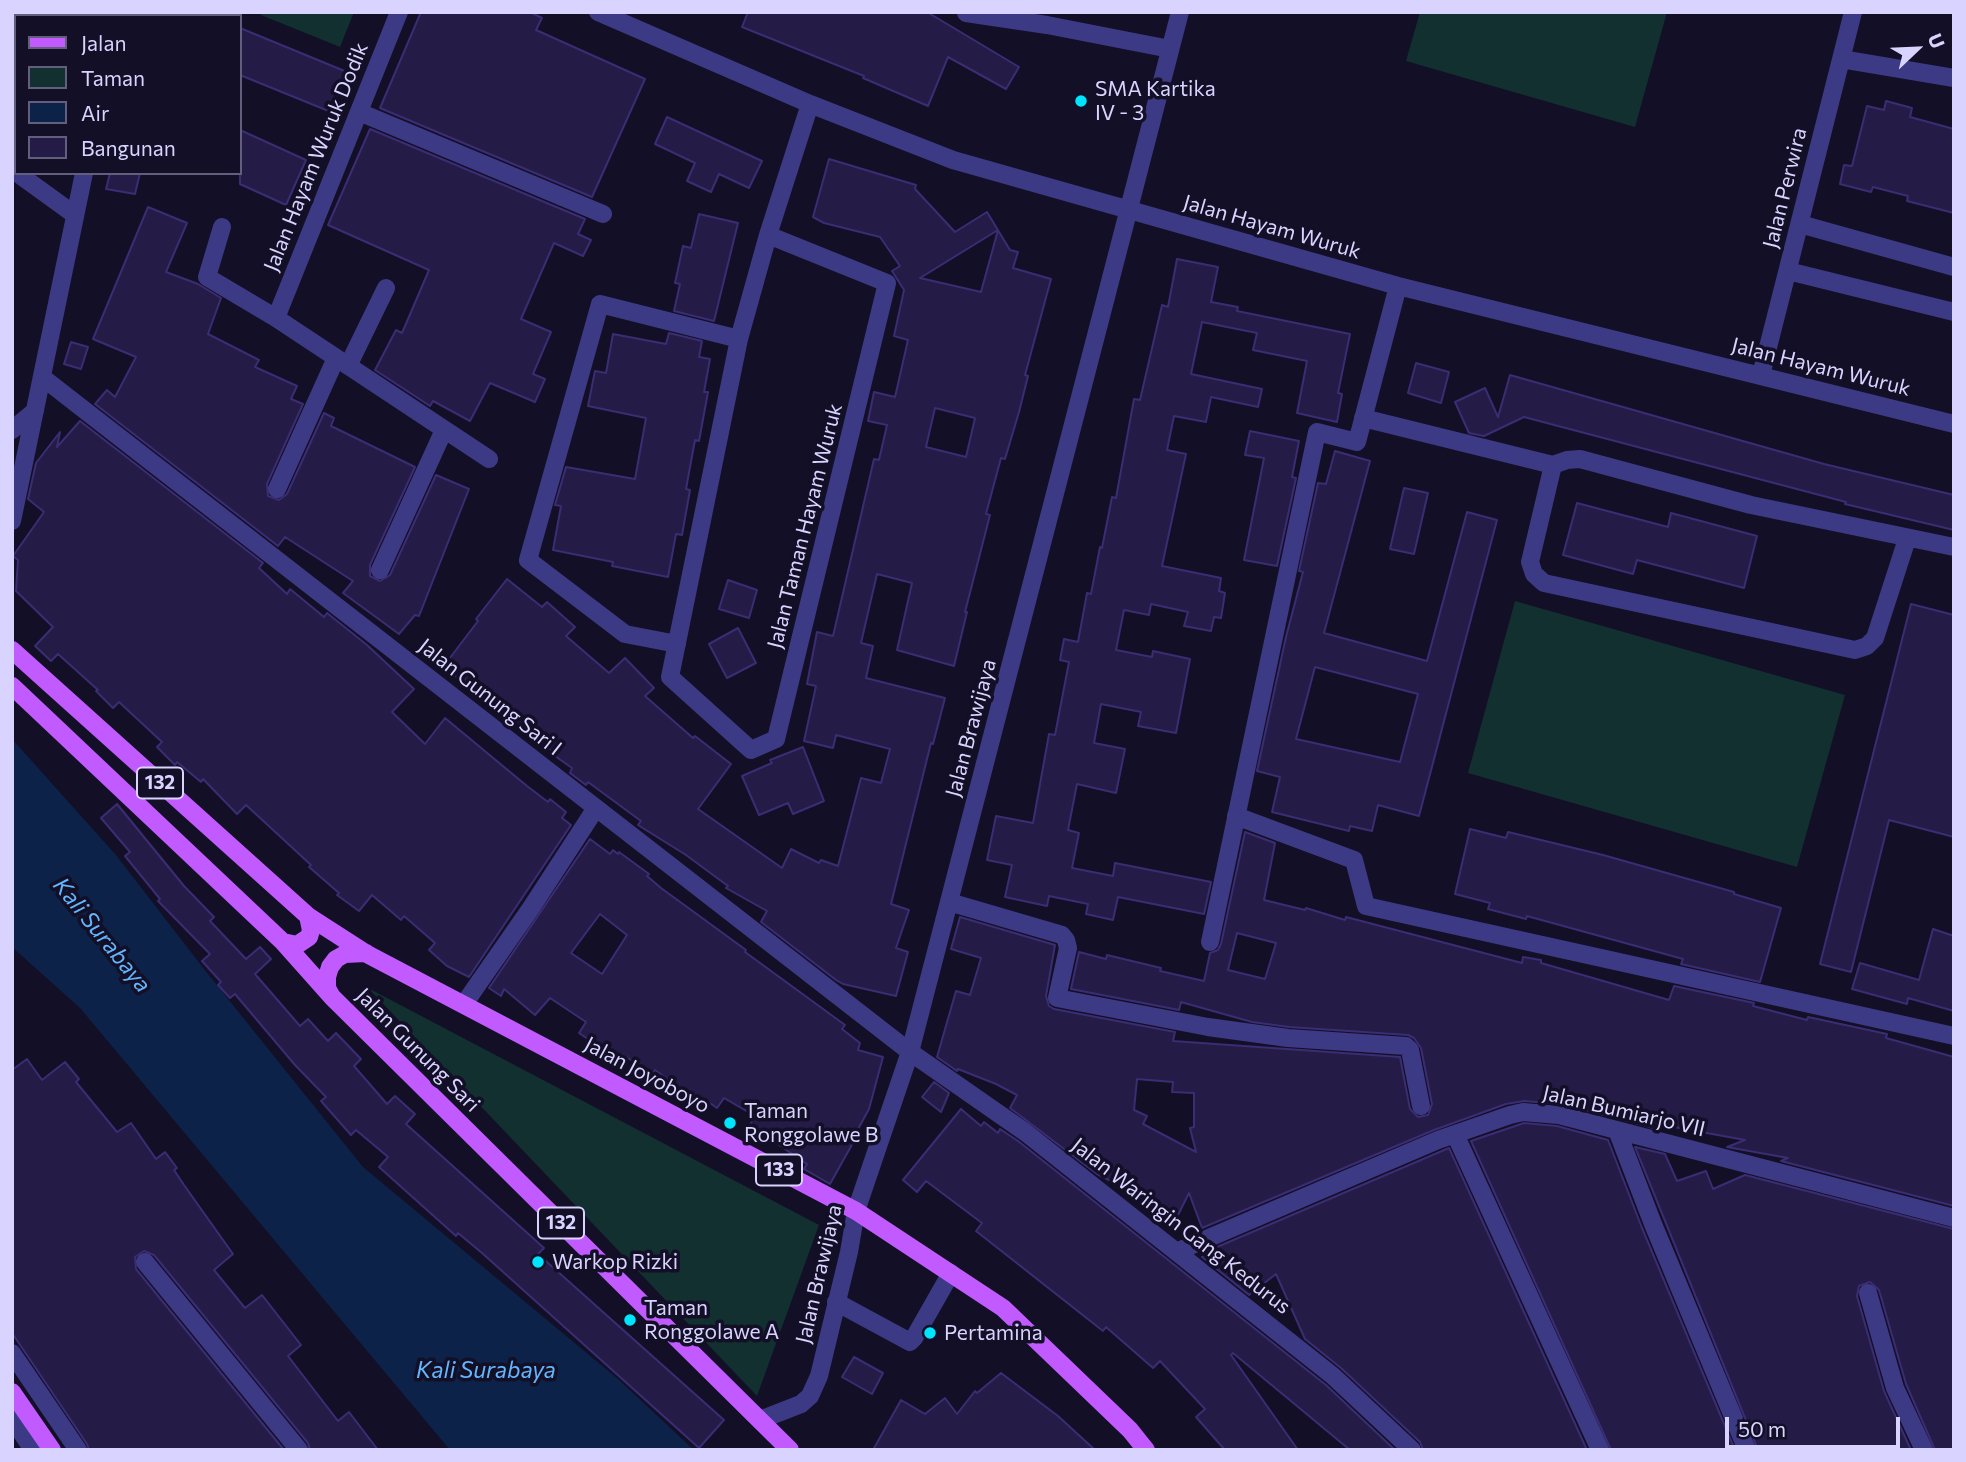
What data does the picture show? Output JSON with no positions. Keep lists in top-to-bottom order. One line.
{"streets":{"main road":["132","Jalan Gunung Sari","Jalan Joyoboyo","133"],"street":["Jalan Hayam Wuruk Dodik","Jalan Perwira","Jalan Hayam Wuruk","Jalan Taman Hayam Wuruk","Jalan Gunung Sari I","Jalan Brawijaya","Jalan Bumiarjo VII","Jalan Waringin Gang Kedurus"]},"crossings":[["Jalan Perwira","Jalan Hayam Wuruk"],["Jalan Hayam Wuruk","Jalan Taman Hayam Wuruk"],["Jalan Hayam Wuruk","Jalan Brawijaya"],["Jalan Gunung Sari I","Jalan Brawijaya"],["Jalan Gunung Sari I","Jalan Waringin Gang Kedurus"],["Jalan Brawijaya","Jalan Gunung Sari"],["Jalan Brawijaya","Jalan Joyoboyo"],["Jalan Brawijaya","Jalan Waringin Gang Kedurus"],["132","Jalan Joyoboyo"],["Jalan Bumiarjo VII","Jalan Waringin Gang Kedurus"]],"water":["Kali Surabaya"],"places":["SMA Kartika IV - 3","Taman Ronggolawe B","Warkop Rizki","Taman Ronggolawe A","Pertamina"],"legend":["Jalan","Taman","Air","Bangunan"],"scale_bar":"50 m","north":"top right"}
